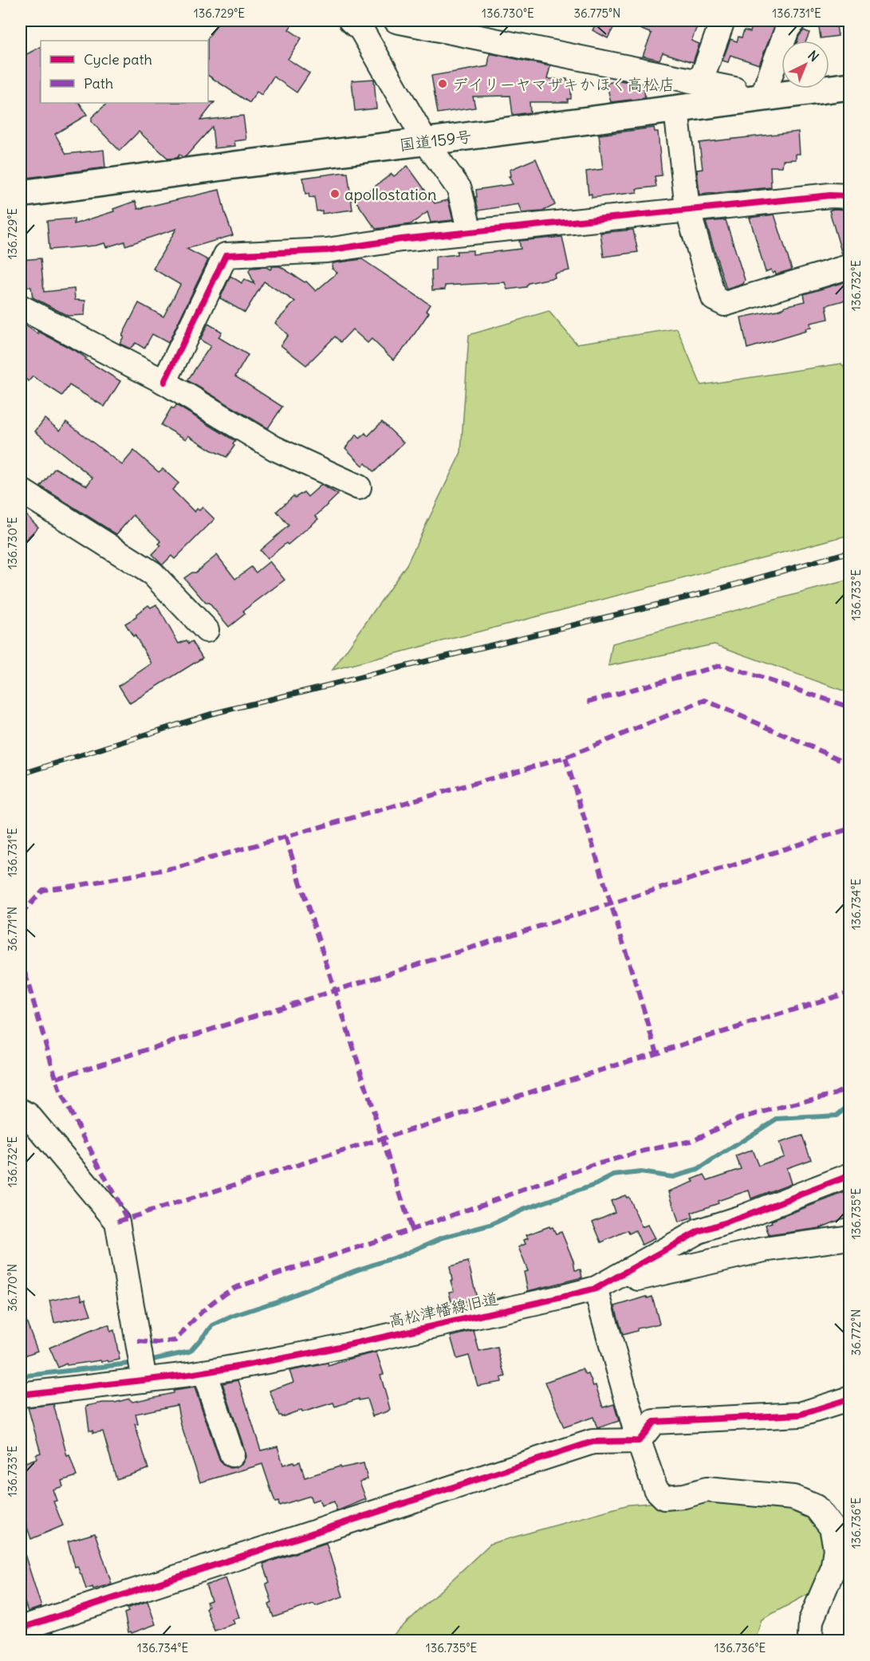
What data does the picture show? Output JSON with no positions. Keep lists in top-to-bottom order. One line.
{"streets":{"highway":["国道159号"],"street":["高松津幡線旧道"]},"places":["デイリーヤマザキかほく高松店","apollostation"],"legend":["Cycle path","Path"],"north":"top right","coordinates":["136.729°E","136.730°E","36.775°N","136.731°E","136.732°E","136.733°E","136.734°E","36.771°N","136.735°E","36.770°N","36.772°N","136.736°E"]}
